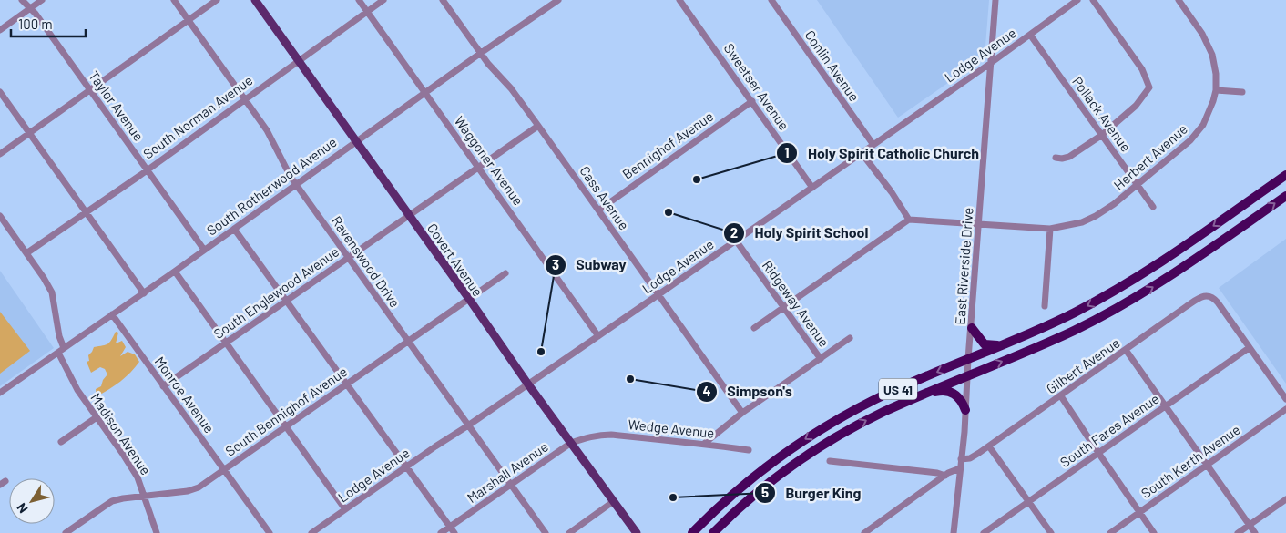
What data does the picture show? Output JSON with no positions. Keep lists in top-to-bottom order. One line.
{"streets":{"highway":["US 41"],"main road":["Covert Avenue"],"street":["Lodge Avenue","Conlin Avenue","Sweetser Avenue","Taylor Avenue","Pollack Avenue","South Norman Avenue","Bennighof Avenue","Herbert Avenue","Waggoner Avenue","South Rotherwood Avenue","Cass Avenue","Ravenswood Drive","East Riverside Drive","South Englewood Avenue","Ridgeway Avenue","Gilbert Avenue","Monroe Avenue","South Bennighof Avenue","Wedge Avenue","South Fares Avenue","Madison Avenue","South Kerth Avenue","Marshall Avenue"]},"crossings":[["Lodge Avenue","Conlin Avenue"],["Lodge Avenue","Sweetser Avenue"],["Lodge Avenue","Pollack Avenue"],["Lodge Avenue","Waggoner Avenue"],["Lodge Avenue","Cass Avenue"],["Lodge Avenue","Covert Avenue"],["Lodge Avenue","Ravenswood Drive"],["Lodge Avenue","East Riverside Drive"],["Lodge Avenue","Ridgeway Avenue"],["Sweetser Avenue","Bennighof Avenue"],["Taylor Avenue","South Norman Avenue"],["Taylor Avenue","South Rotherwood Avenue"],["Pollack Avenue","Herbert Avenue"],["South Norman Avenue","Waggoner Avenue"],["South Norman Avenue","Covert Avenue"],["South Norman Avenue","Ravenswood Drive"],["South Norman Avenue","Madison Avenue"],["Bennighof Avenue","Cass Avenue"],["Herbert Avenue","East Riverside Drive"],["Waggoner Avenue","South Rotherwood Avenue"],["Waggoner Avenue","South Englewood Avenue"],["South Rotherwood Avenue","Cass Avenue"],["South Rotherwood Avenue","Covert Avenue"],["South Rotherwood Avenue","Ravenswood Drive"],["South Rotherwood Avenue","Monroe Avenue"],["South Rotherwood Avenue","Madison Avenue"],["Cass Avenue","South Englewood Avenue"],["Covert Avenue","South Englewood Avenue"],["Covert Avenue","South Bennighof Avenue"],["Covert Avenue","Marshall Avenue"],["Ravenswood Drive","South Englewood Avenue"],["Ravenswood Drive","South Bennighof Avenue"],["Ravenswood Drive","Marshall Avenue"],["East Riverside Drive","Gilbert Avenue"],["East Riverside Drive","US 41"],["South Englewood Avenue","Monroe Avenue"],["Gilbert Avenue","South Fares Avenue"],["Monroe Avenue","South Bennighof Avenue"],["South Bennighof Avenue","Madison Avenue"],["Wedge Avenue","Marshall Avenue"]],"places":["Holy Spirit Catholic Church","Holy Spirit School","Subway","Simpson's","Burger King"],"scale_bar":"100 m","north":"bottom left"}
